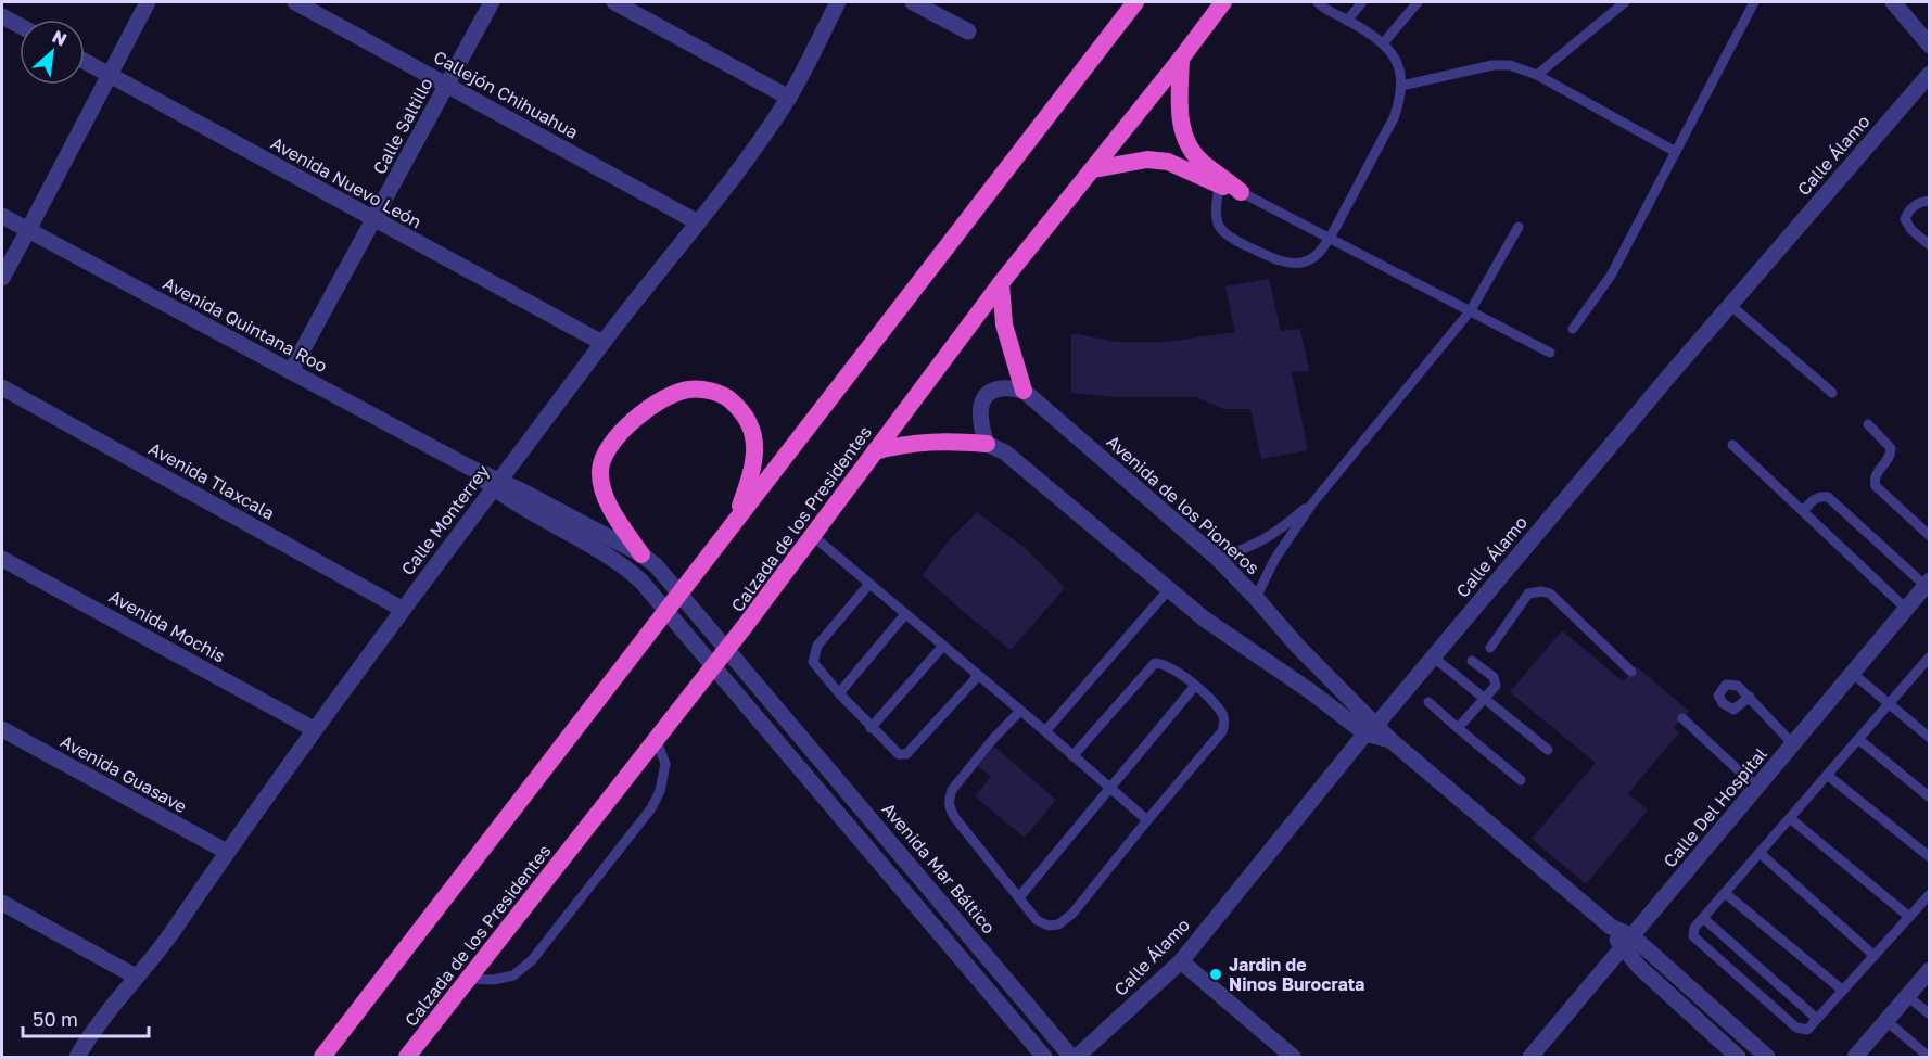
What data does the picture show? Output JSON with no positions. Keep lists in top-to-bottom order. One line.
{"streets":{"highway":["Calzada de los Presidentes"],"street":["Callejón Chihuahua","Calle Saltillo","Calle Álamo","Avenida Nuevo León","Avenida Quintana Roo","Avenida Tlaxcala","Avenida de los Pioneros","Calle Monterrey","Avenida Mochis","Avenida Guasave","Calle Del Hospital","Avenida Mar Báltico"]},"crossings":[["Callejón Chihuahua","Calle Saltillo"],["Callejón Chihuahua","Calle Monterrey"],["Calle Saltillo","Avenida Nuevo León"],["Calle Saltillo","Avenida Quintana Roo"],["Calle Álamo","Avenida de los Pioneros"],["Avenida Nuevo León","Calle Monterrey"],["Avenida Quintana Roo","Calle Monterrey"],["Avenida Quintana Roo","Avenida Mar Báltico"],["Avenida Tlaxcala","Calle Monterrey"],["Calle Monterrey","Avenida Mochis"],["Calle Monterrey","Avenida Guasave"]],"places":["Jardin de Ninos Burocrata"],"scale_bar":"50 m","north":"top right"}
